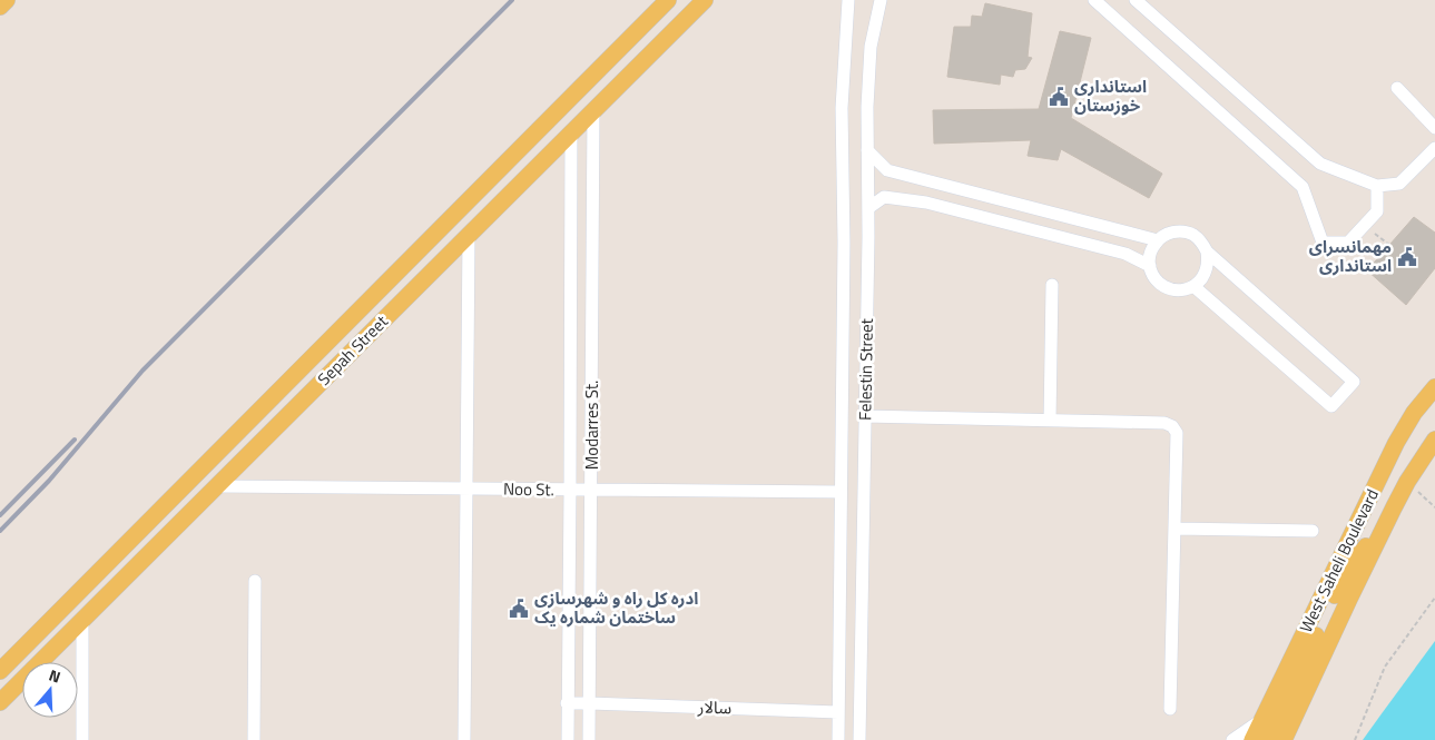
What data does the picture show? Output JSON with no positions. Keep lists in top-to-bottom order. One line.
{"streets":{"main road":["Sepah Street","West Saheli Boulevard"],"street":["Felestin Street","Modarres St.","Noo St.","سالار"]},"crossings":[["Sepah Street","Modarres St."],["Sepah Street","Noo St."],["Felestin Street","Noo St."],["Felestin Street","سالار"],["Modarres St.","Noo St."],["Modarres St.","سالار"]],"places":{"public building":["استانداری خوزستان","مهمانسرای استانداری","ادره کل راه و شهرسازی ساختمان شماره یک"]},"north":"top"}
